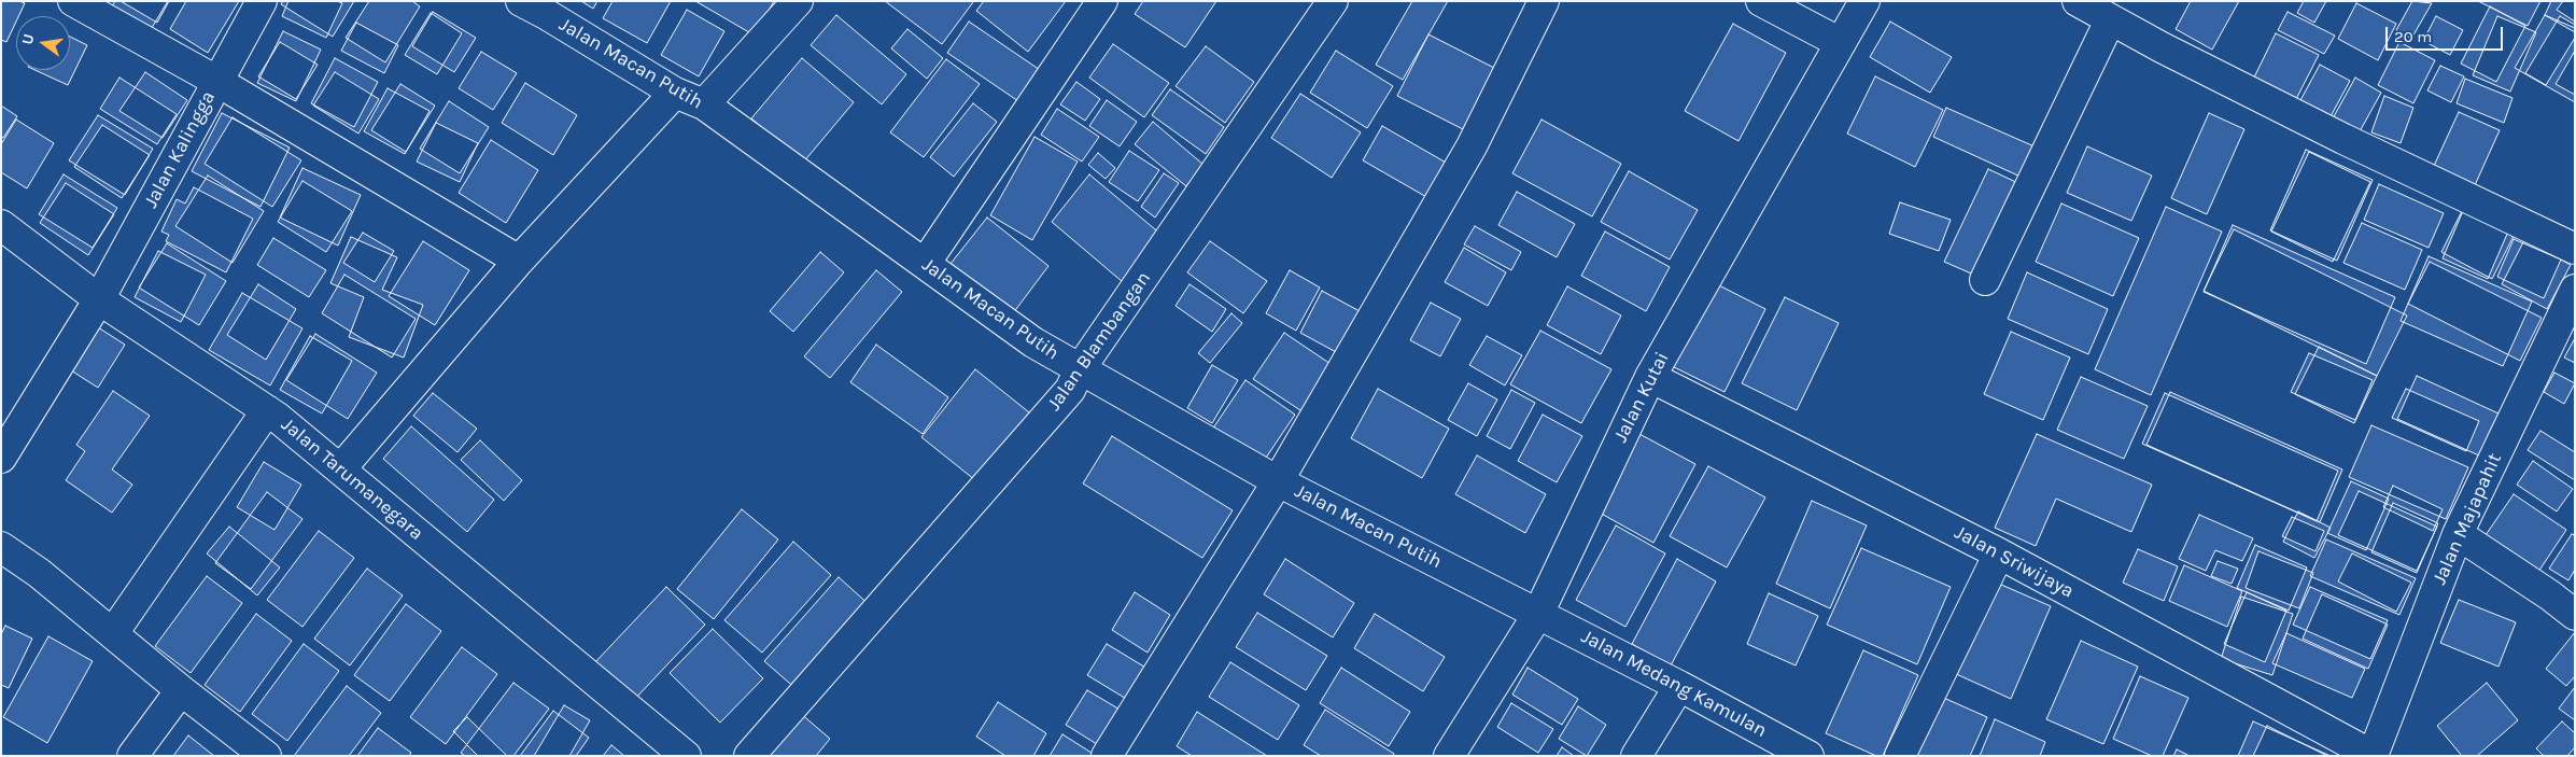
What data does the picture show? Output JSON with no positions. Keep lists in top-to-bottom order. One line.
{"streets":{"street":["Jalan Macan Putih","Jalan Kalingga","Jalan Blambangan","Jalan Kutai","Jalan Tarumanegara","Jalan Majapahit","Jalan Sriwijaya","Jalan Medang Kamulan"]},"crossings":[["Jalan Macan Putih","Jalan Blambangan"],["Jalan Macan Putih","Jalan Kutai"],["Jalan Macan Putih","Jalan Medang Kamulan"],["Jalan Kalingga","Jalan Tarumanegara"],["Jalan Kutai","Jalan Sriwijaya"],["Jalan Kutai","Jalan Medang Kamulan"],["Jalan Majapahit","Jalan Sriwijaya"]],"scale_bar":"20 m","north":"left"}
